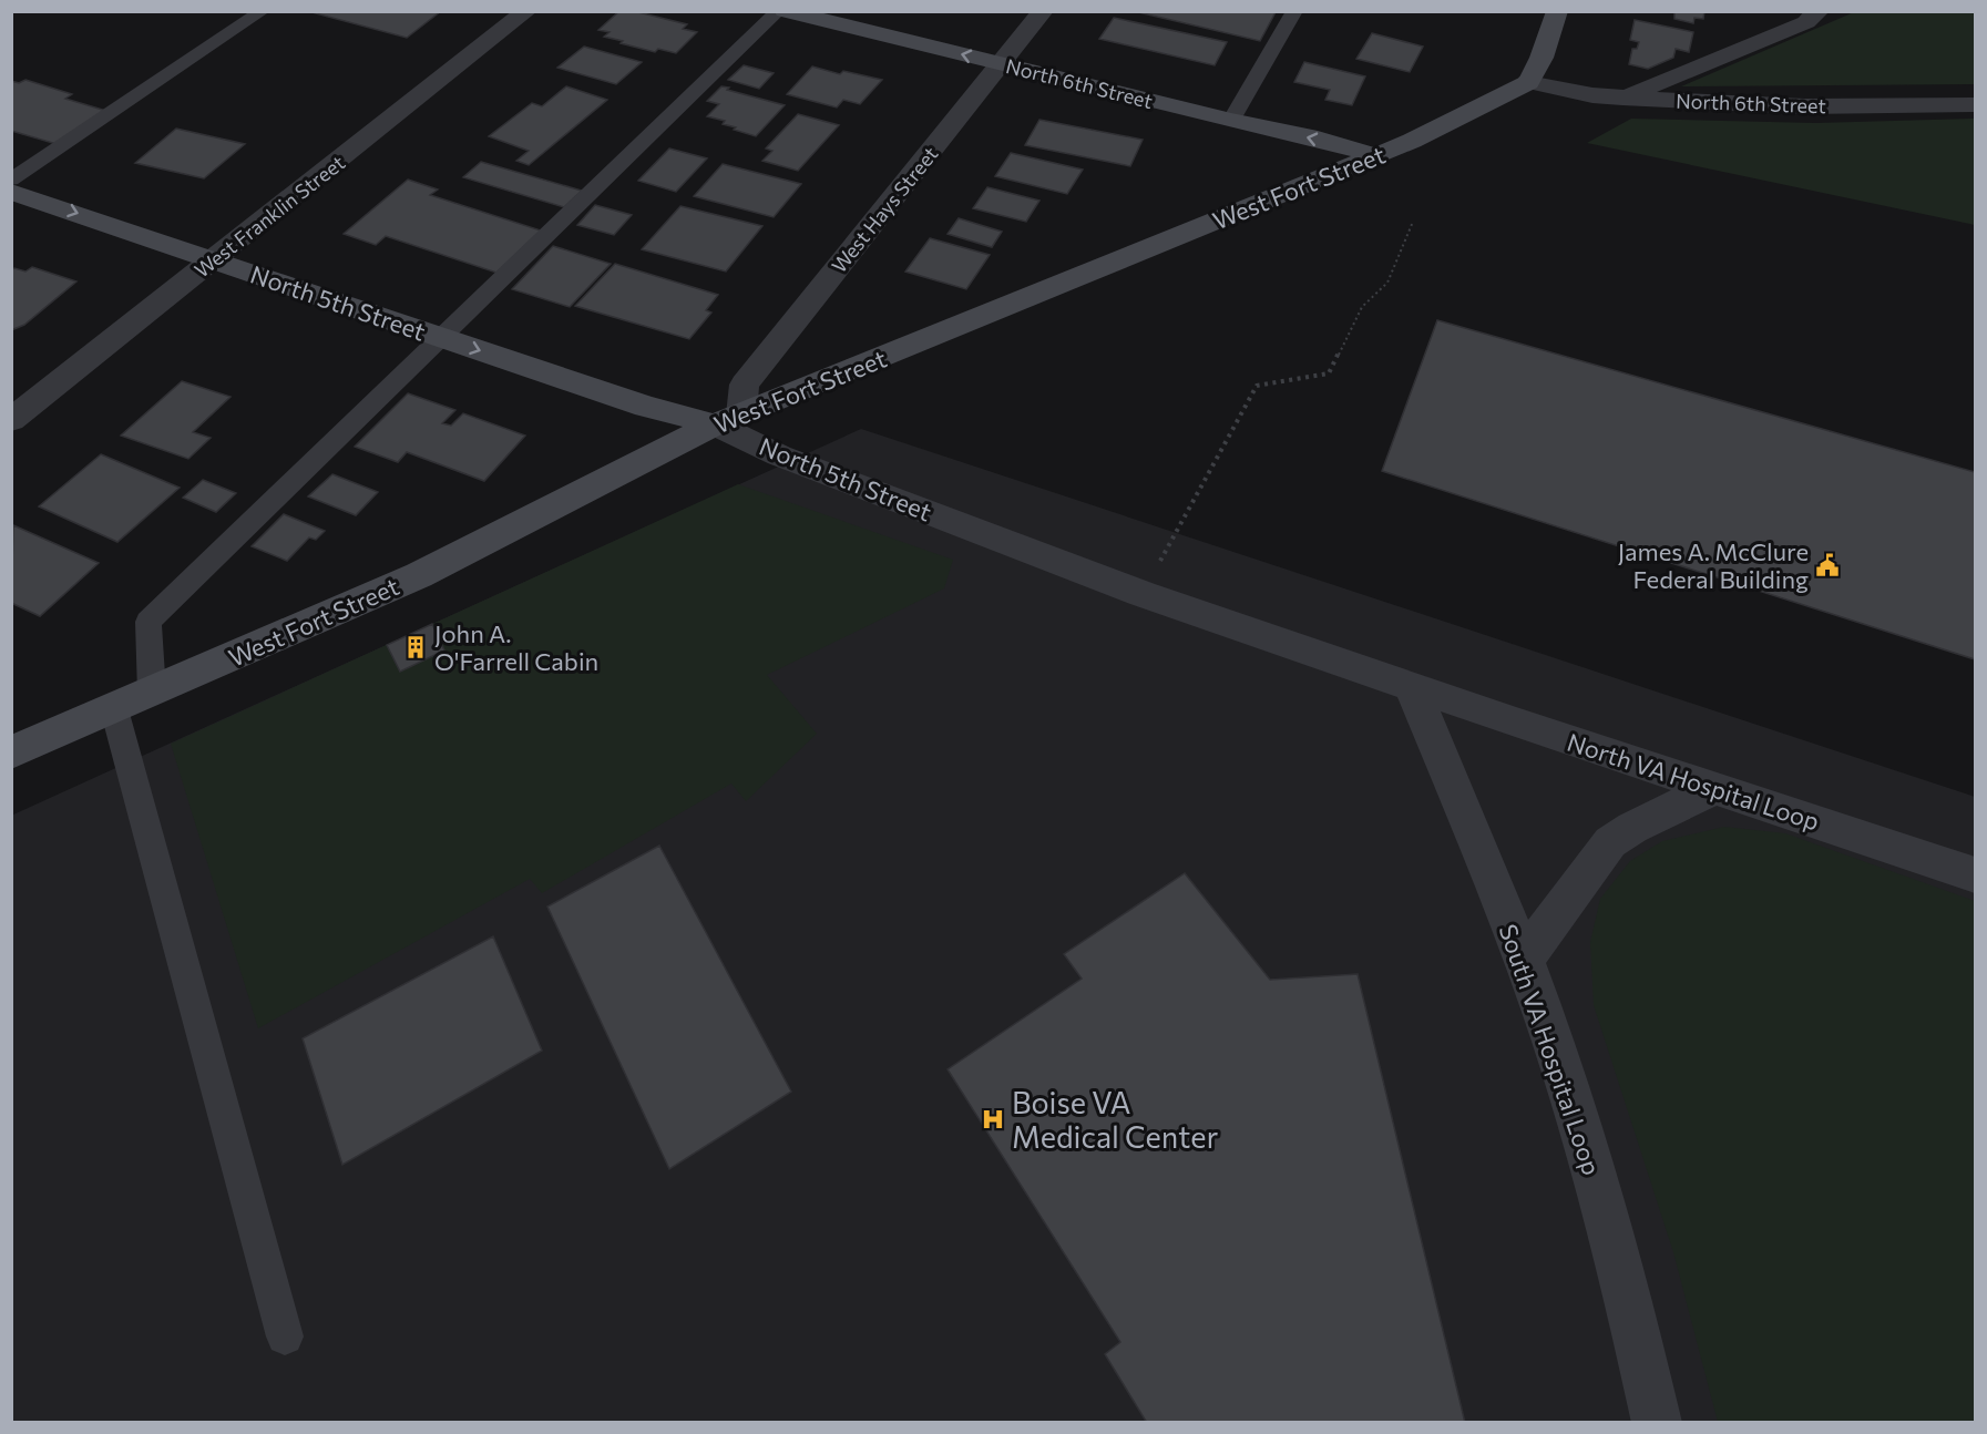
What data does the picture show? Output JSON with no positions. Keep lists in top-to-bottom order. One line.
{"streets":{"street":["North 6th Street","West Fort Street","West Hays Street","West Franklin Street","North 5th Street","North VA Hospital Loop","South VA Hospital Loop"]},"crossings":[["North 6th Street","West Fort Street"],["North 6th Street","West Hays Street"],["West Fort Street","West Hays Street"],["West Fort Street","North 5th Street"],["West Hays Street","North 5th Street"],["West Franklin Street","North 5th Street"],["North 5th Street","North VA Hospital Loop"],["North 5th Street","South VA Hospital Loop"],["North VA Hospital Loop","South VA Hospital Loop"]],"one_way":["North 6th Street"],"places":{"public building":["James A. McClure Federal Building"],"building":["John A. O'Farrell Cabin"],"hospital":["Boise VA Medical Center"]}}
